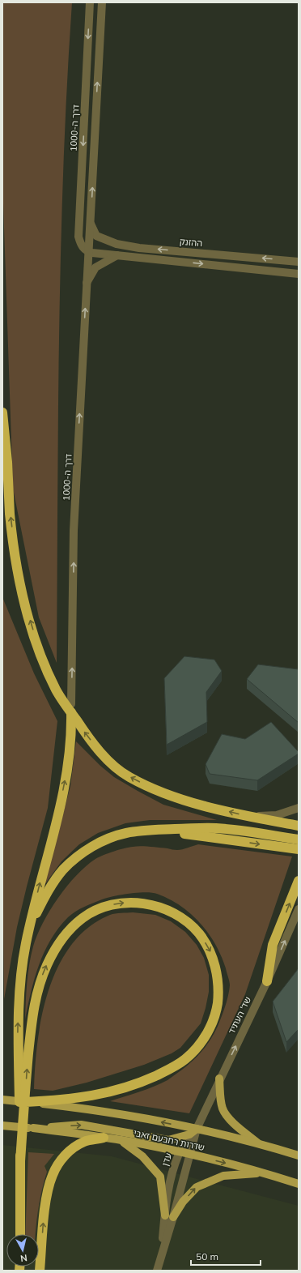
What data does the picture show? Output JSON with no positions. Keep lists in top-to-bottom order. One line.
{"streets":{"main road":["שדרות רחבעם זאבי"],"street":["דרך ה-1000","ההזנק","שד' העתיד","עדן"]},"crossings":[["דרך ה-1000","ההזנק"],["שד' העתיד","שדרות רחבעם זאבי"],["שד' העתיד","עדן"],["שדרות רחבעם זאבי","עדן"]],"one_way":["שד' העתיד"],"scale_bar":"50 m","north":"bottom"}
